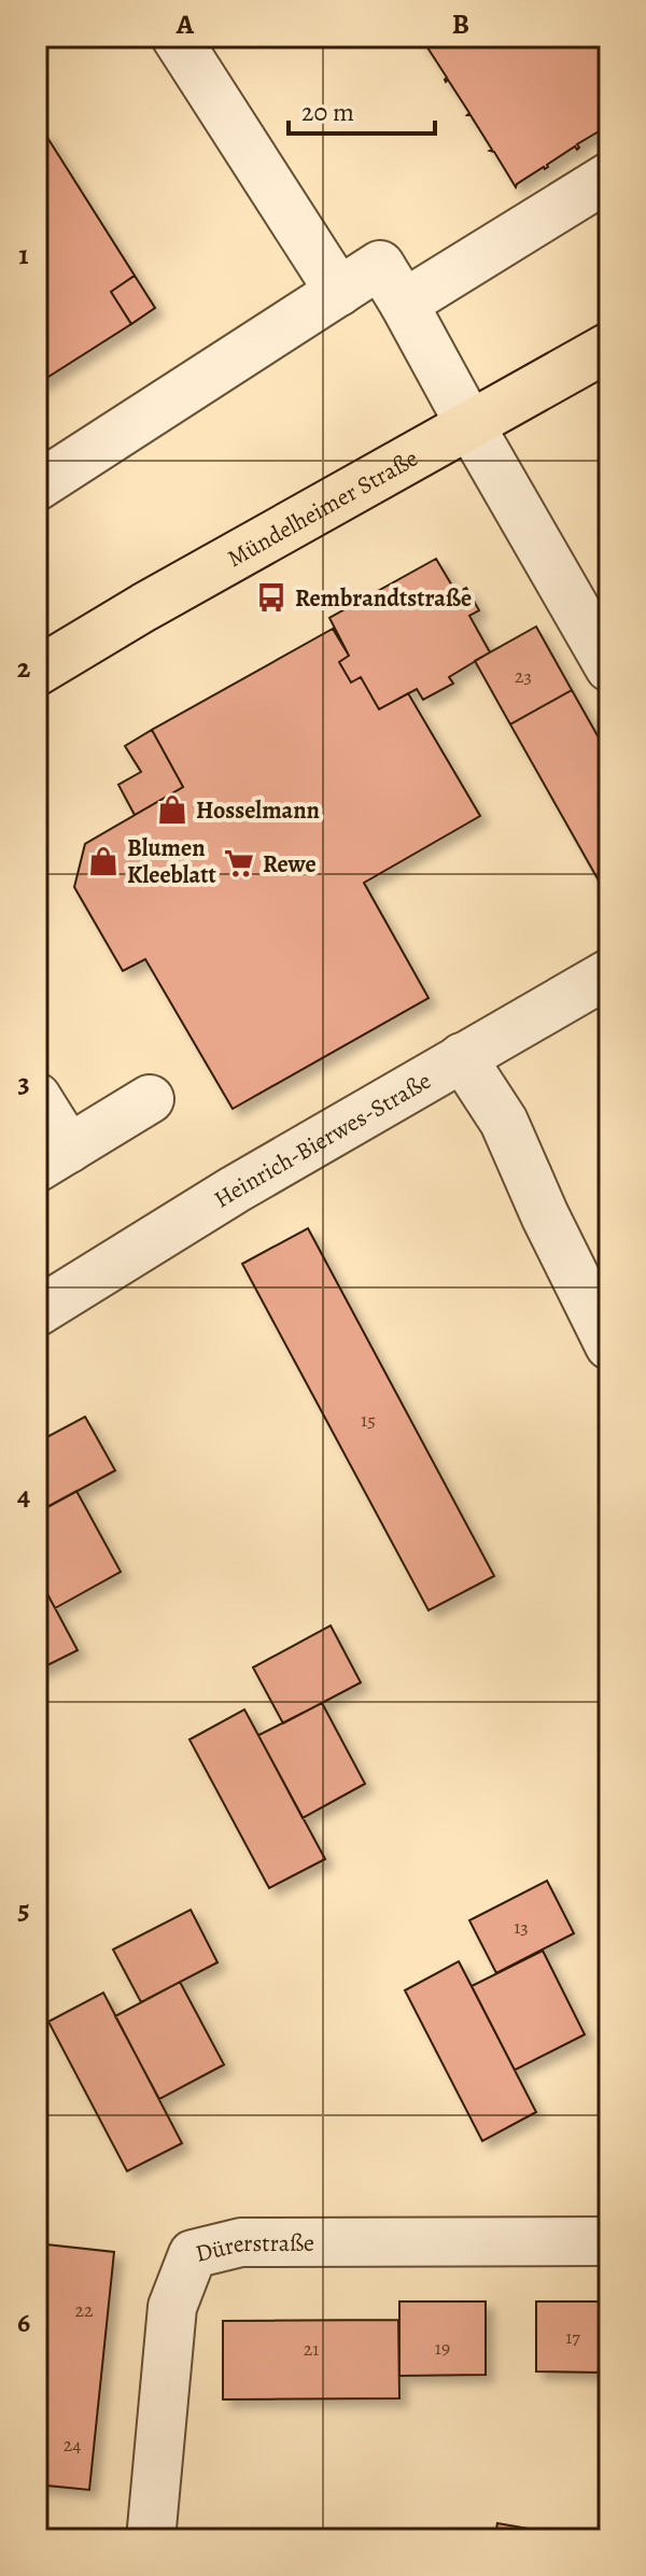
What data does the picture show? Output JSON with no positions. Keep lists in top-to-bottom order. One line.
{"streets":{"main road":["Mündelheimer Straße"],"street":["Heinrich-Bierwes-Straße","Dürerstraße"]},"places":{"bus stop":["Rembrandtstraße"],"shop":["Hosselmann","Blumen Kleeblatt"],"supermarket":["Rewe"]},"house_numbers":["23","15","13","22","17","19","21","24"],"scale_bar":"20 m","grid":{"columns":["A","B"],"rows":["1","2","3","4","5","6"]}}
